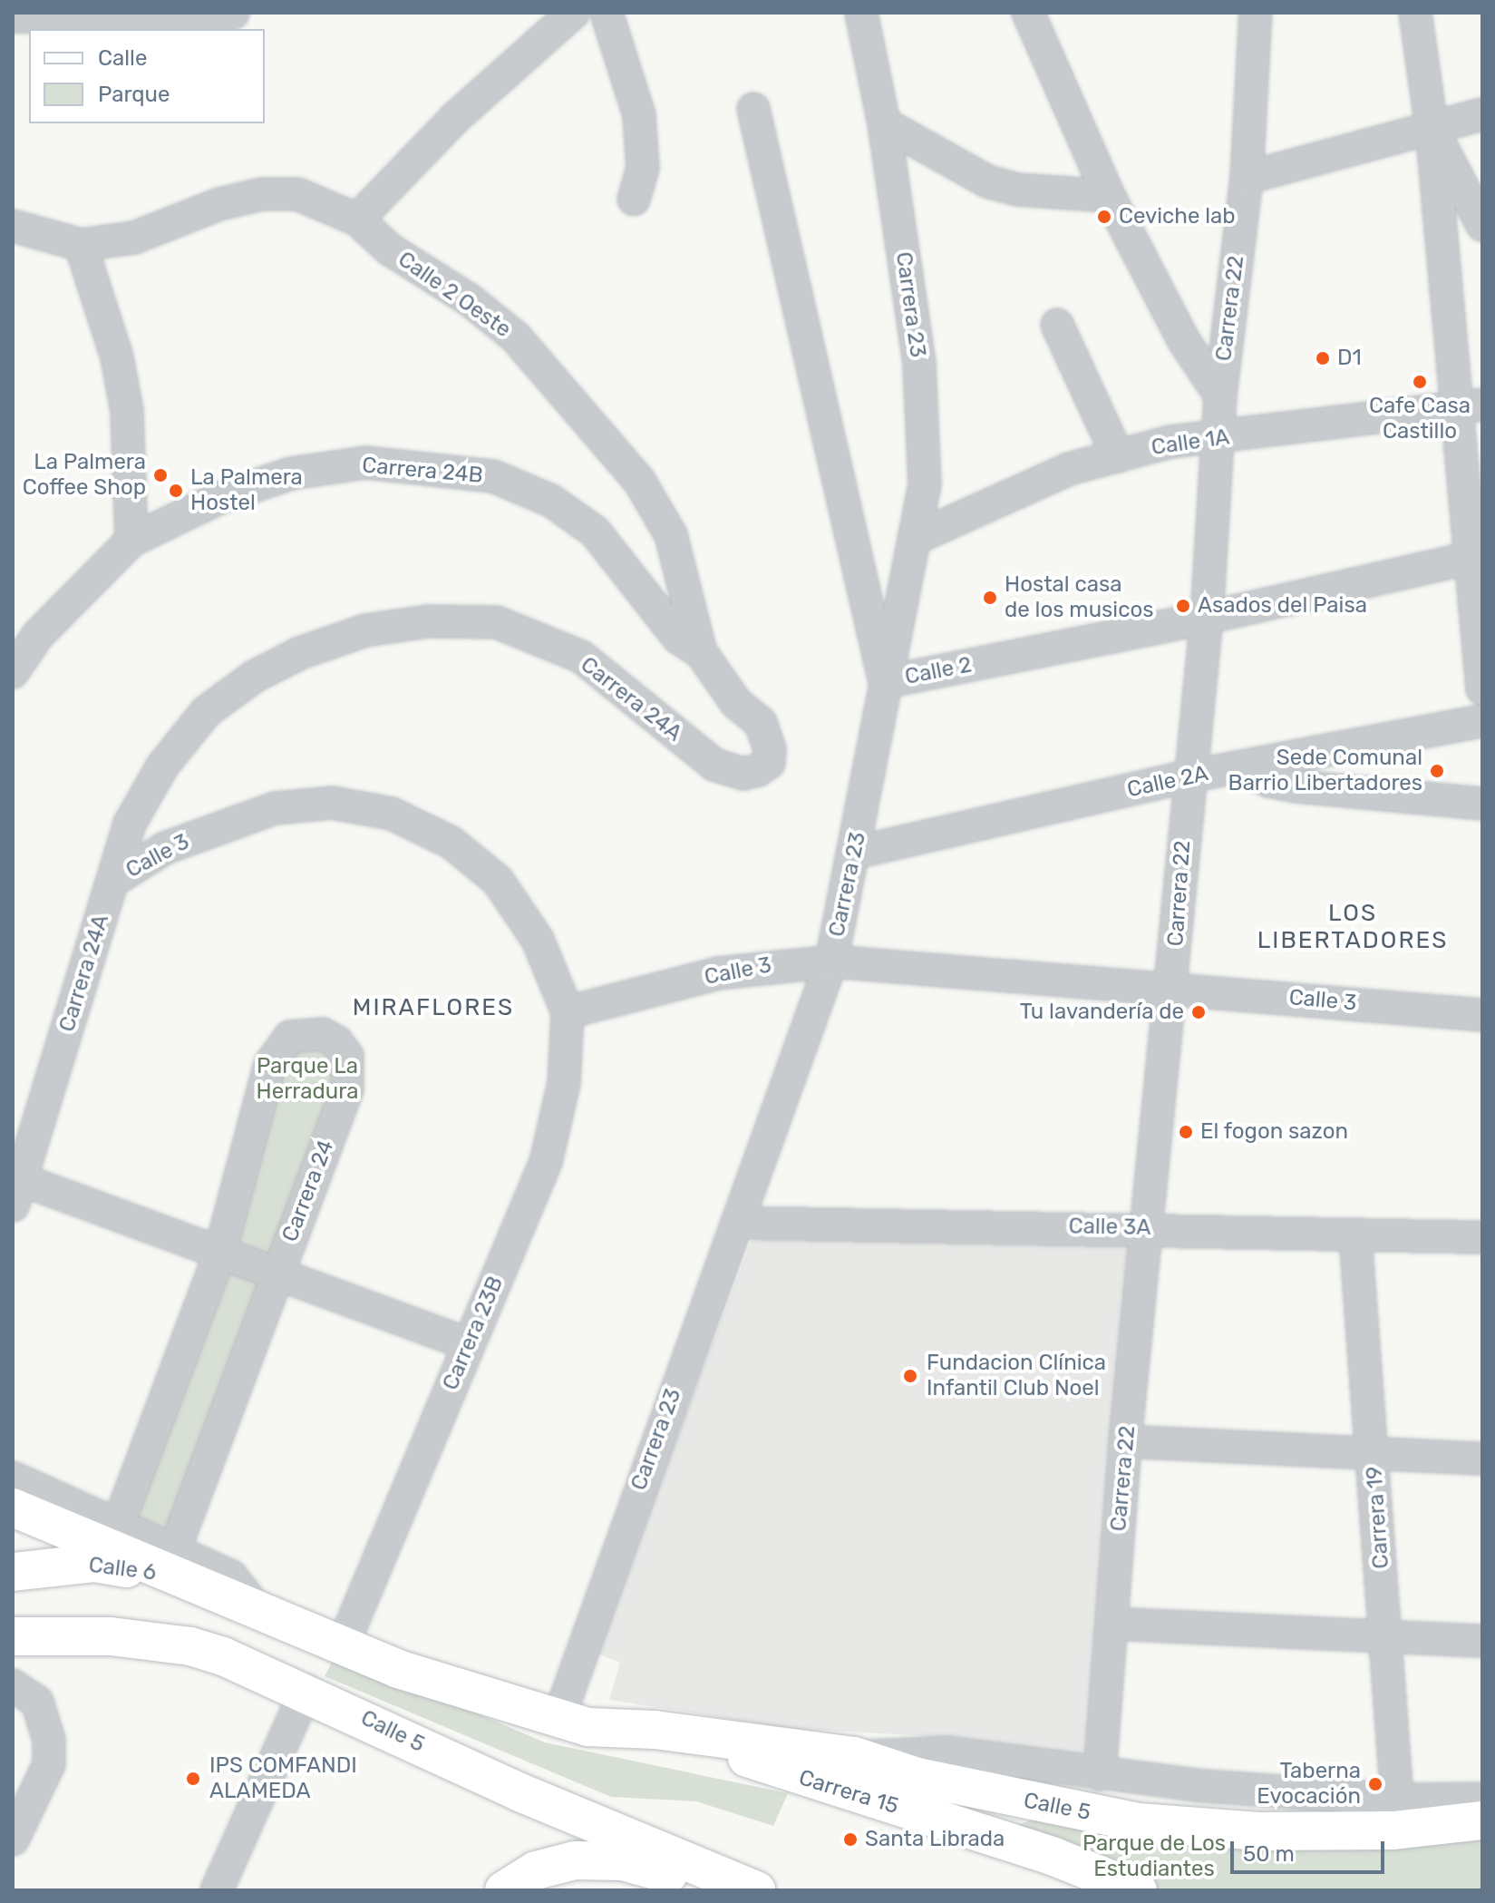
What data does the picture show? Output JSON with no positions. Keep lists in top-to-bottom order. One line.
{"streets":{"main road":["Calle 6","Calle 5","Carrera 15"],"street":["Calle 2 Oeste","Carrera 23","Carrera 22","Calle 1A","Carrera 24B","Calle 2","Carrera 24A","Calle 2A","Calle 3","Carrera 24","Calle 3A","Carrera 23B","Carrera 19"]},"crossings":[["Calle 2 Oeste","Carrera 24B"],["Calle 2 Oeste","Carrera 24A"],["Carrera 23","Calle 1A"],["Carrera 23","Calle 2"],["Carrera 23","Calle 2A"],["Carrera 23","Calle 3"],["Carrera 23","Calle 3A"],["Carrera 23","Calle 5"],["Carrera 22","Calle 1A"],["Carrera 22","Calle 2"],["Carrera 22","Calle 2A"],["Carrera 22","Calle 3"],["Carrera 22","Calle 3A"],["Carrera 22","Calle 5"],["Carrera 24A","Calle 3"],["Calle 3","Carrera 23B"],["Carrera 24","Calle 6"],["Carrera 24","Calle 5"],["Calle 3A","Carrera 19"],["Carrera 23B","Calle 5"],["Carrera 19","Calle 5"],["Calle 6","Calle 5"],["Calle 5","Carrera 15"]],"districts":["LOS LIBERTADORES","MIRAFLORES"],"parks":["Parque La Herradura","Parque de Los Estudiantes"],"places":["Ceviche lab","D1","Cafe Casa Castillo","La Palmera Coffee Shop","La Palmera Hostel","Hostal casa de los musicos","Asados del Paisa","Sede Comunal Barrio Libertadores","Tu lavandería de","El fogon sazon","Fundacion Clínica Infantil Club Noel","IPS COMFANDI ALAMEDA","Taberna Evocación","Santa Librada"],"legend":["Calle","Parque"],"scale_bar":"50 m"}
